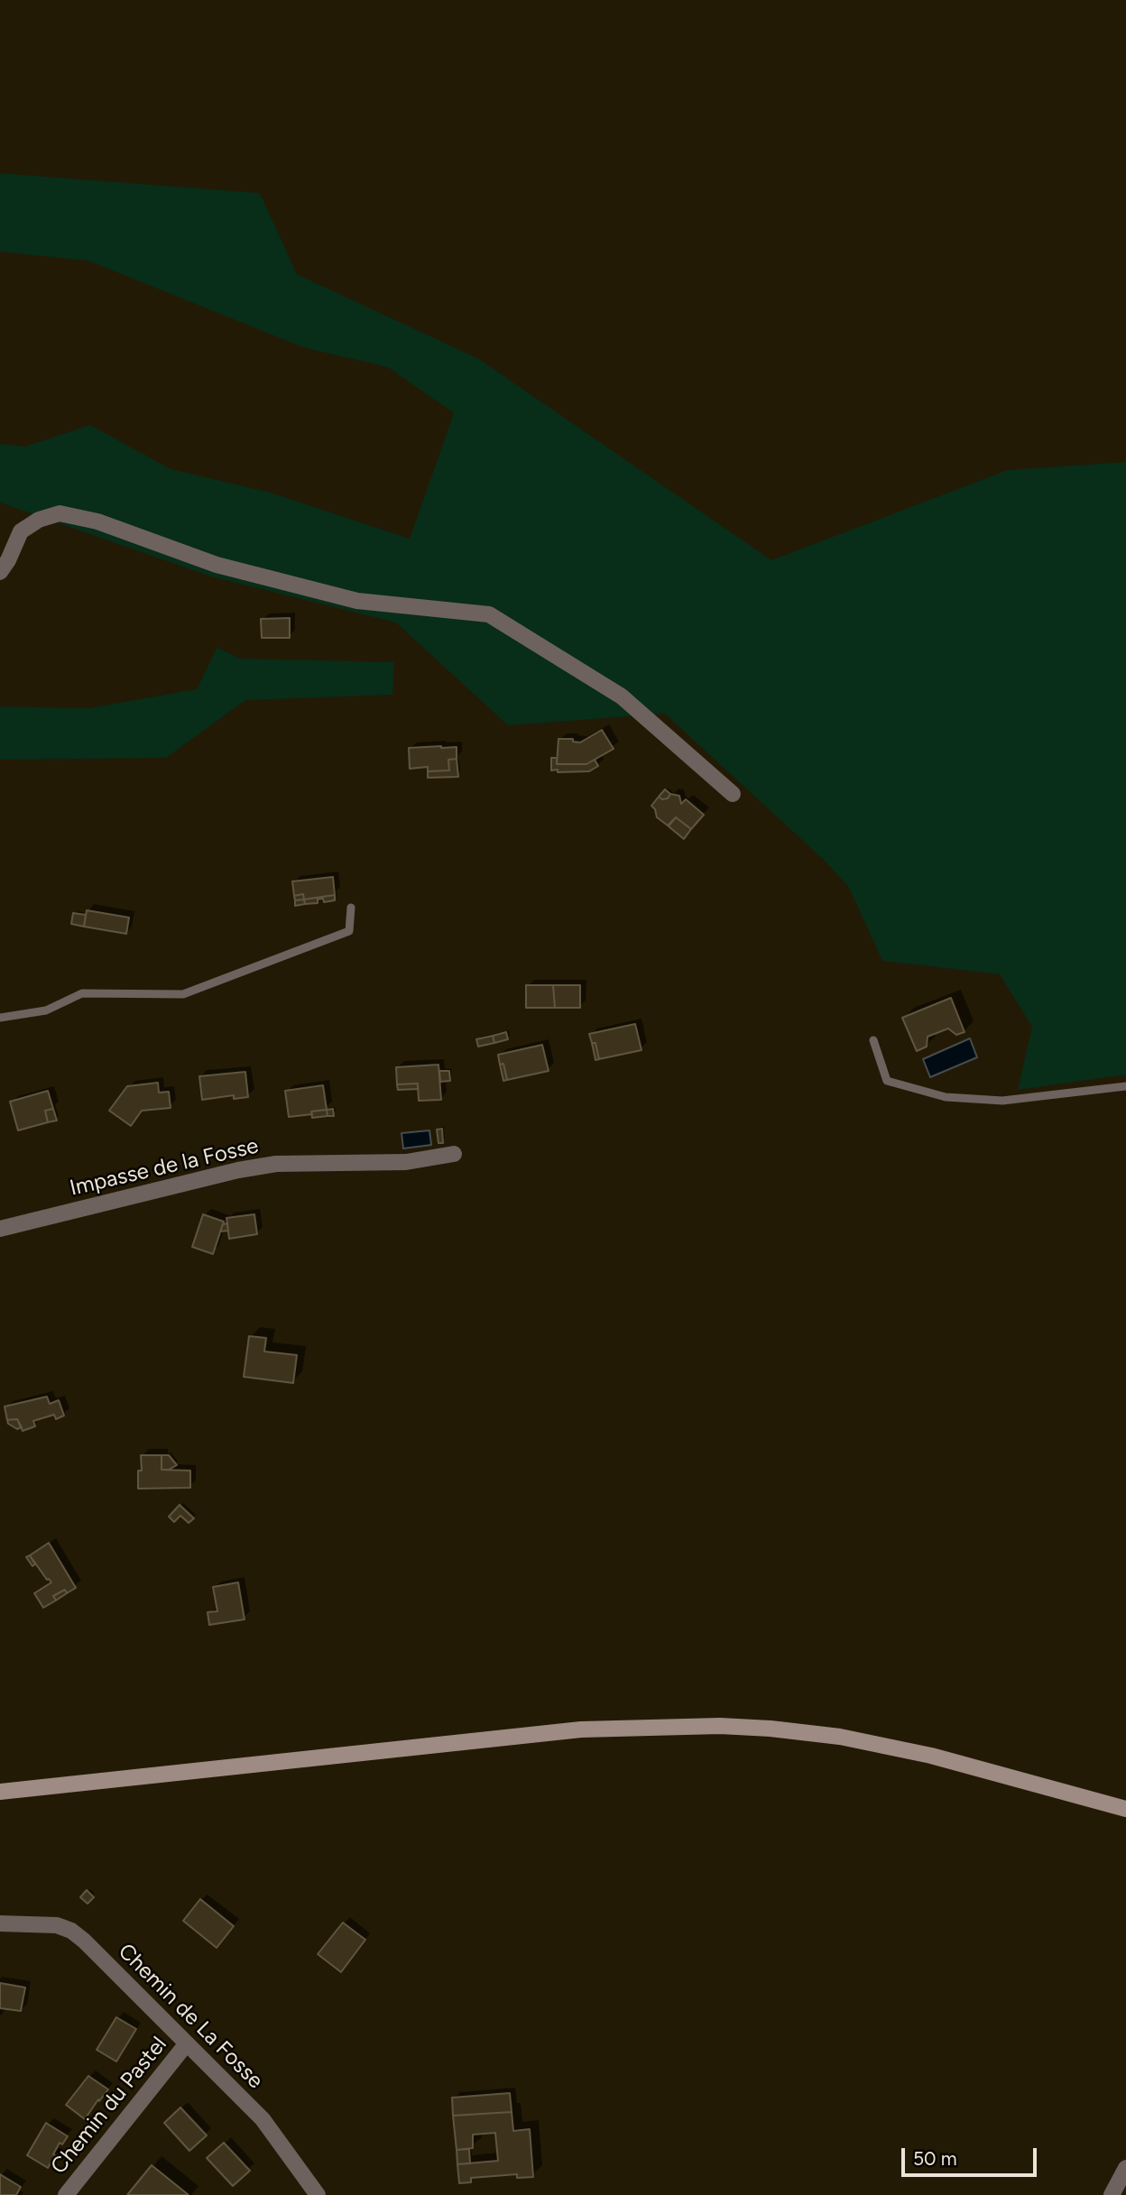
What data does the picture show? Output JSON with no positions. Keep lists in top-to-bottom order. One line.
{"streets":{"street":["Impasse de la Fosse","Chemin de La Fosse","Chemin du Pastel"]},"crossings":[["Chemin de La Fosse","Chemin du Pastel"]],"scale_bar":"50 m"}
